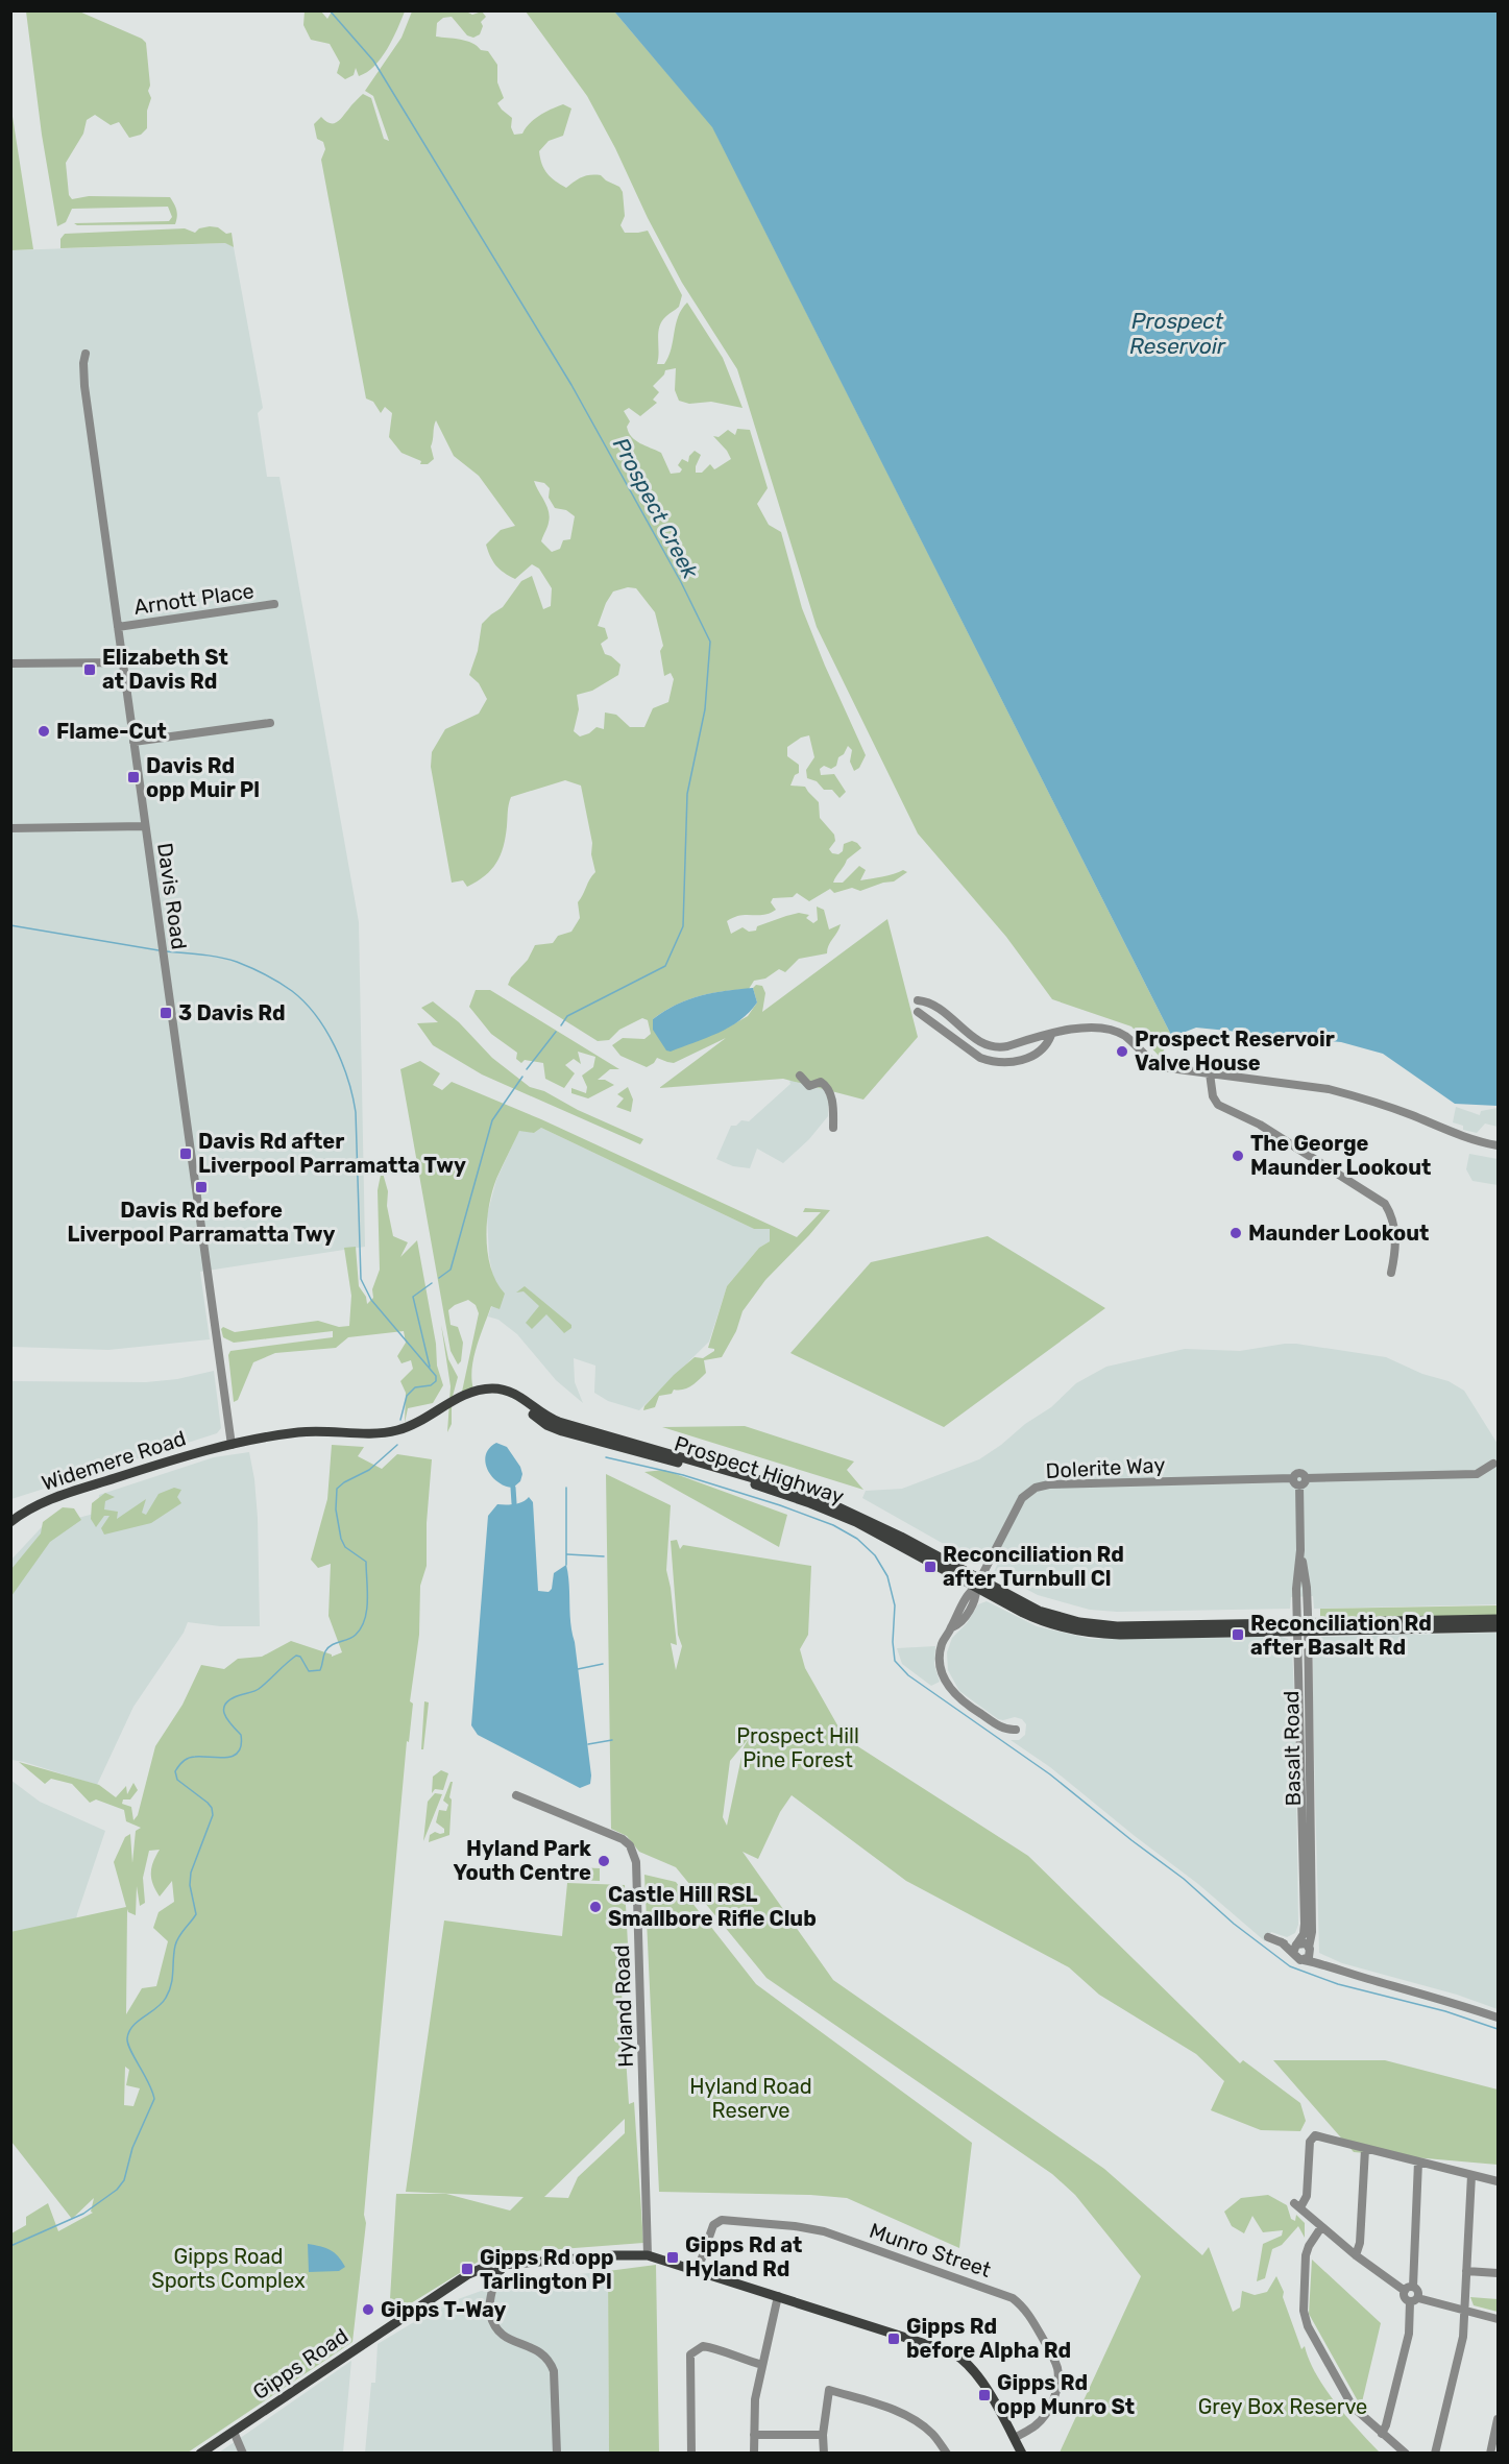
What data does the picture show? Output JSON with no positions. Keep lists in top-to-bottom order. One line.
{"streets":{"main road":["Widemere Road","Prospect Highway","Gipps Road"],"street":["Arnott Place","Davis Road","Dolerite Way","Basalt Road","Hyland Road","Munro Street"]},"crossings":[["Arnott Place","Davis Road"],["Davis Road","Widemere Road"],["Widemere Road","Prospect Highway"],["Dolerite Way","Prospect Highway"],["Dolerite Way","Basalt Road"],["Prospect Highway","Basalt Road"]],"water":["Prospect Reservoir","Prospect Creek"],"parks":["Prospect Hill Pine Forest","Hyland Road Reserve","Gipps Road Sports Complex","Grey Box Reserve"],"places":{"transit":["Elizabeth St at Davis Rd","Davis Rd opp Muir Pl","3 Davis Rd","Davis Rd after Liverpool Parramatta Twy","Davis Rd before Liverpool Parramatta Twy","Reconciliation Rd after Turnbull Cl","Reconciliation Rd after Basalt Rd","Gipps Rd at Hyland Rd","Gipps Rd opp Tarlington Pl","Gipps Rd before Alpha Rd","Gipps Rd opp Munro St"],"other":["Flame-Cut","Prospect Reservoir Valve House","The George Maunder Lookout","Maunder Lookout","Hyland Park Youth Centre","Castle Hill RSL Smallbore Rifle Club","Gipps T-Way"]}}
